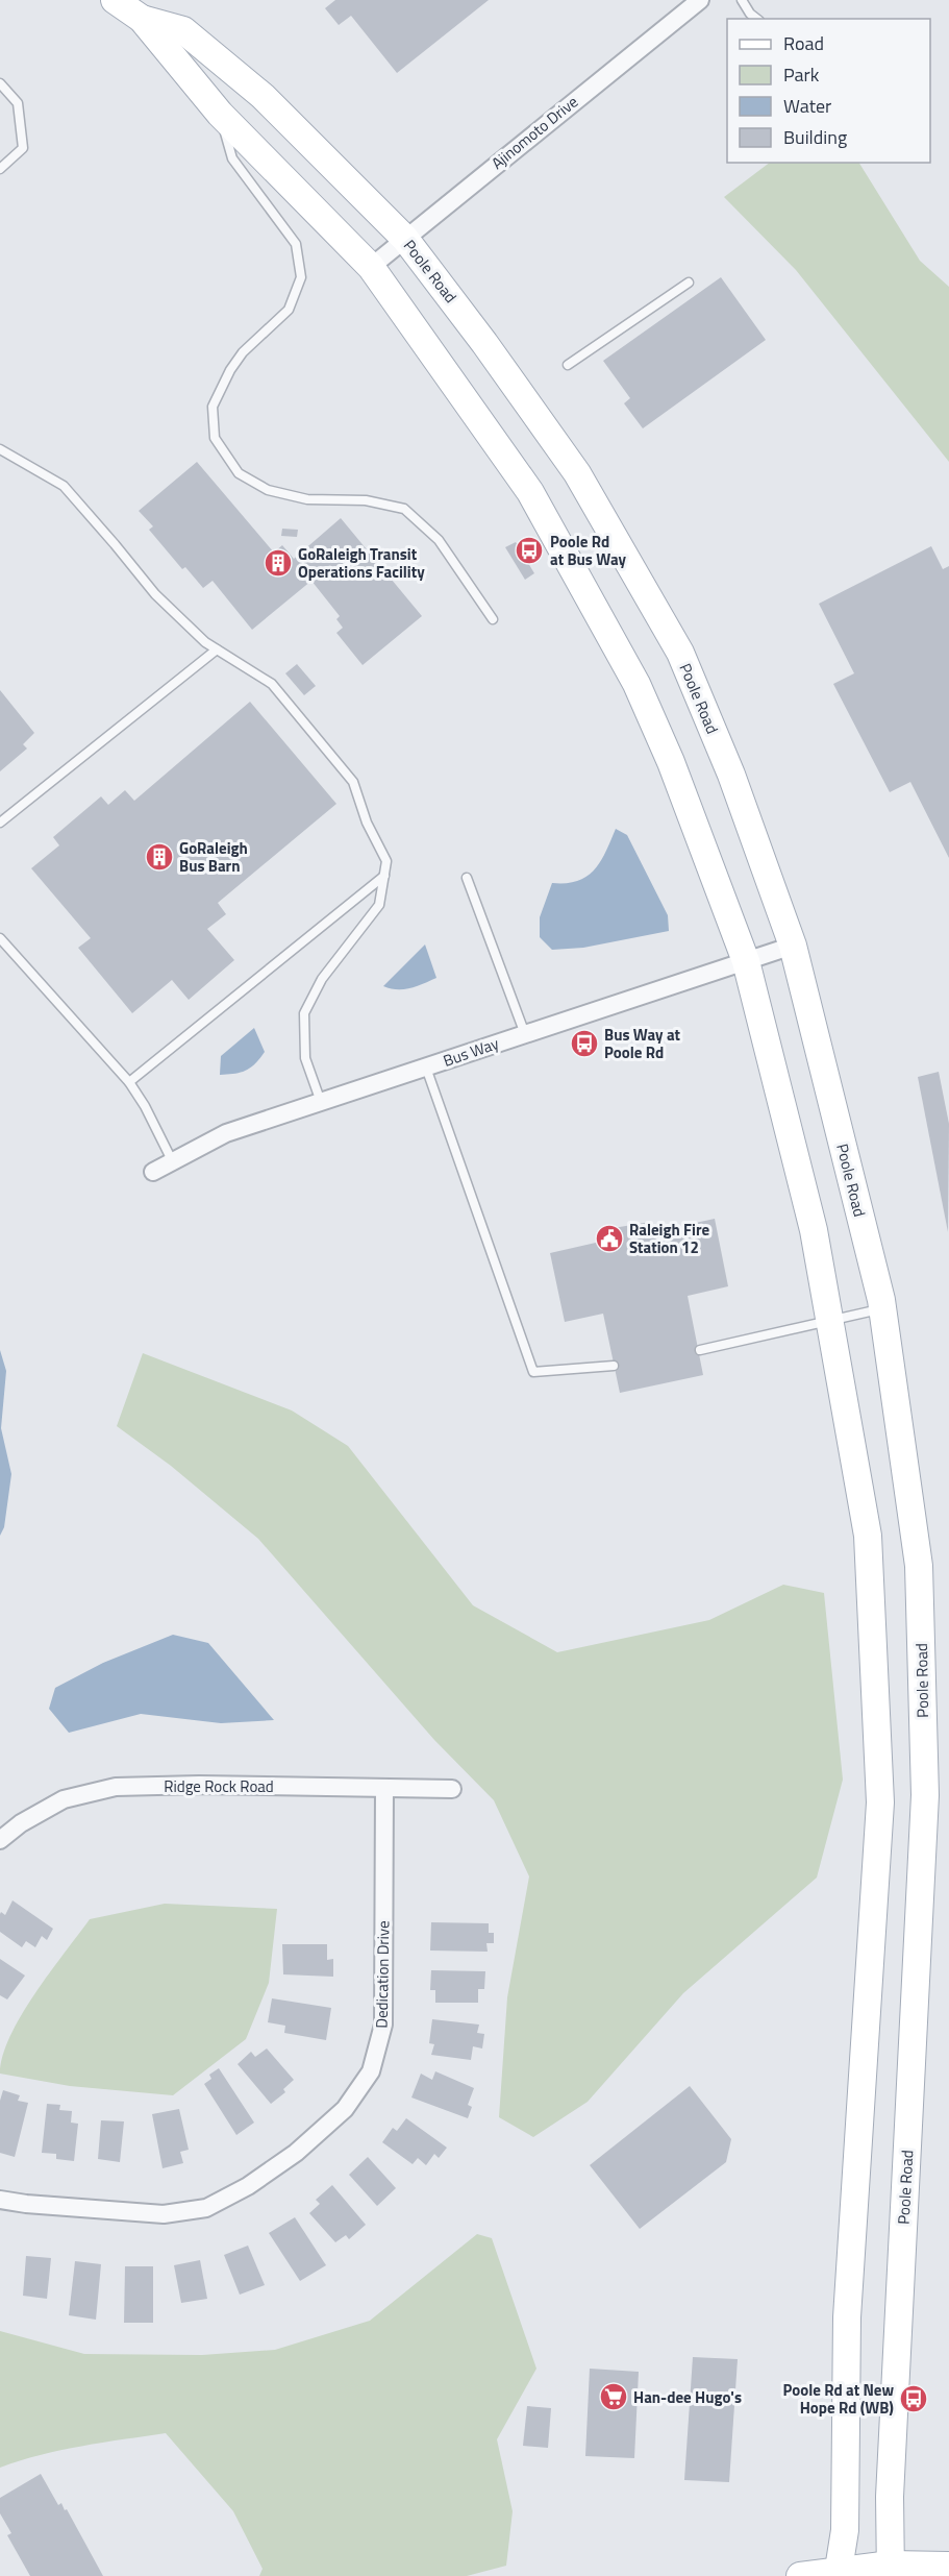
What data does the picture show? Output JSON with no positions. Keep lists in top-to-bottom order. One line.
{"streets":{"main road":["Poole Road"],"street":["Ajinomoto Drive","Bus Way","Ridge Rock Road","Dedication Drive"]},"crossings":[["Ajinomoto Drive","Poole Road"],["Poole Road","Bus Way"],["Ridge Rock Road","Dedication Drive"]],"places":{"bus stop":["Poole Rd at Bus Way","Bus Way at Poole Rd","Poole Rd at New Hope Rd (WB)"],"building":["GoRaleigh Transit Operations Facility","GoRaleigh Bus Barn"],"public building":["Raleigh Fire Station 12"],"supermarket":["Han-dee Hugo's"]},"legend":["Road","Park","Water","Building"]}
